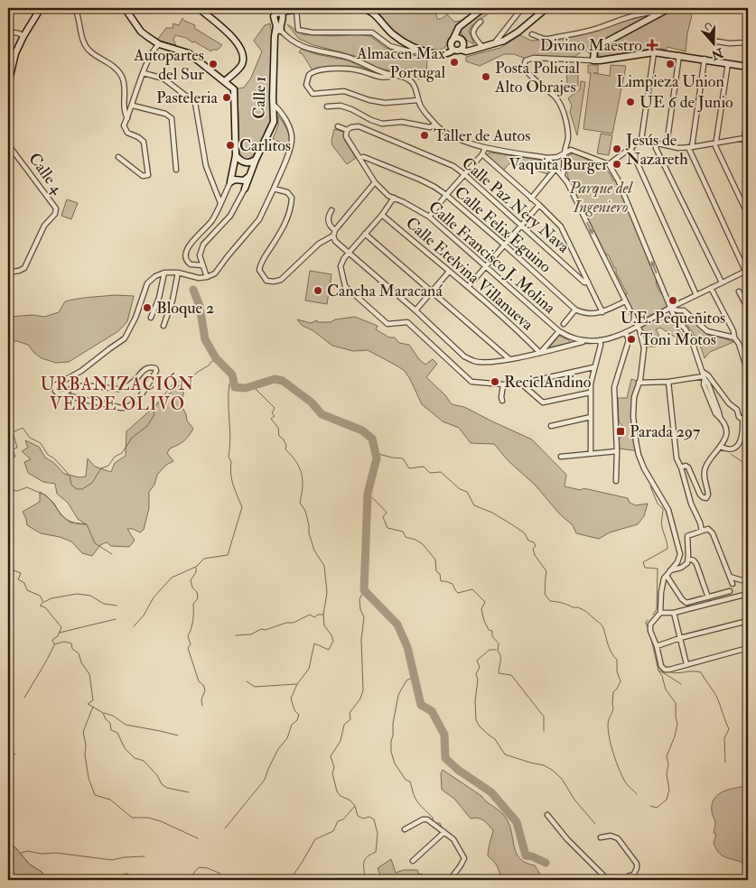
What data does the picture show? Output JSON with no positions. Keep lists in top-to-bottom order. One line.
{"streets":{"main road":["Calle 1"],"street":["Calle 4","Calle Paz Nery Nava","Calle Felix Eguino","Calle Francisco J. Molina","Calle Etelvina Villanueva"]},"crossings":[["Calle Paz Nery Nava","Calle Francisco J. Molina"],["Calle Felix Eguino","Calle Francisco J. Molina"]],"districts":["URBANIZACIÓN VERDE OLIVO"],"parks":["Parque del Ingeniero"],"places":{"health":["Divino Maestro"],"other":["Almacen Max Portugal","Autopartes del Sur","Limpieza Union","Posta Policial Alto Obrajes","Pasteleria","UE 6 de Junio","Taller de Autos","Carlitos","Jesús de Nazareth","Vaquita Burger","Cancha Maracaná","U.E. Pequeñitos","Bloque 2","Toni Motos","ReciclAndino"],"transit":["Parada 297"]},"north":"bottom"}
